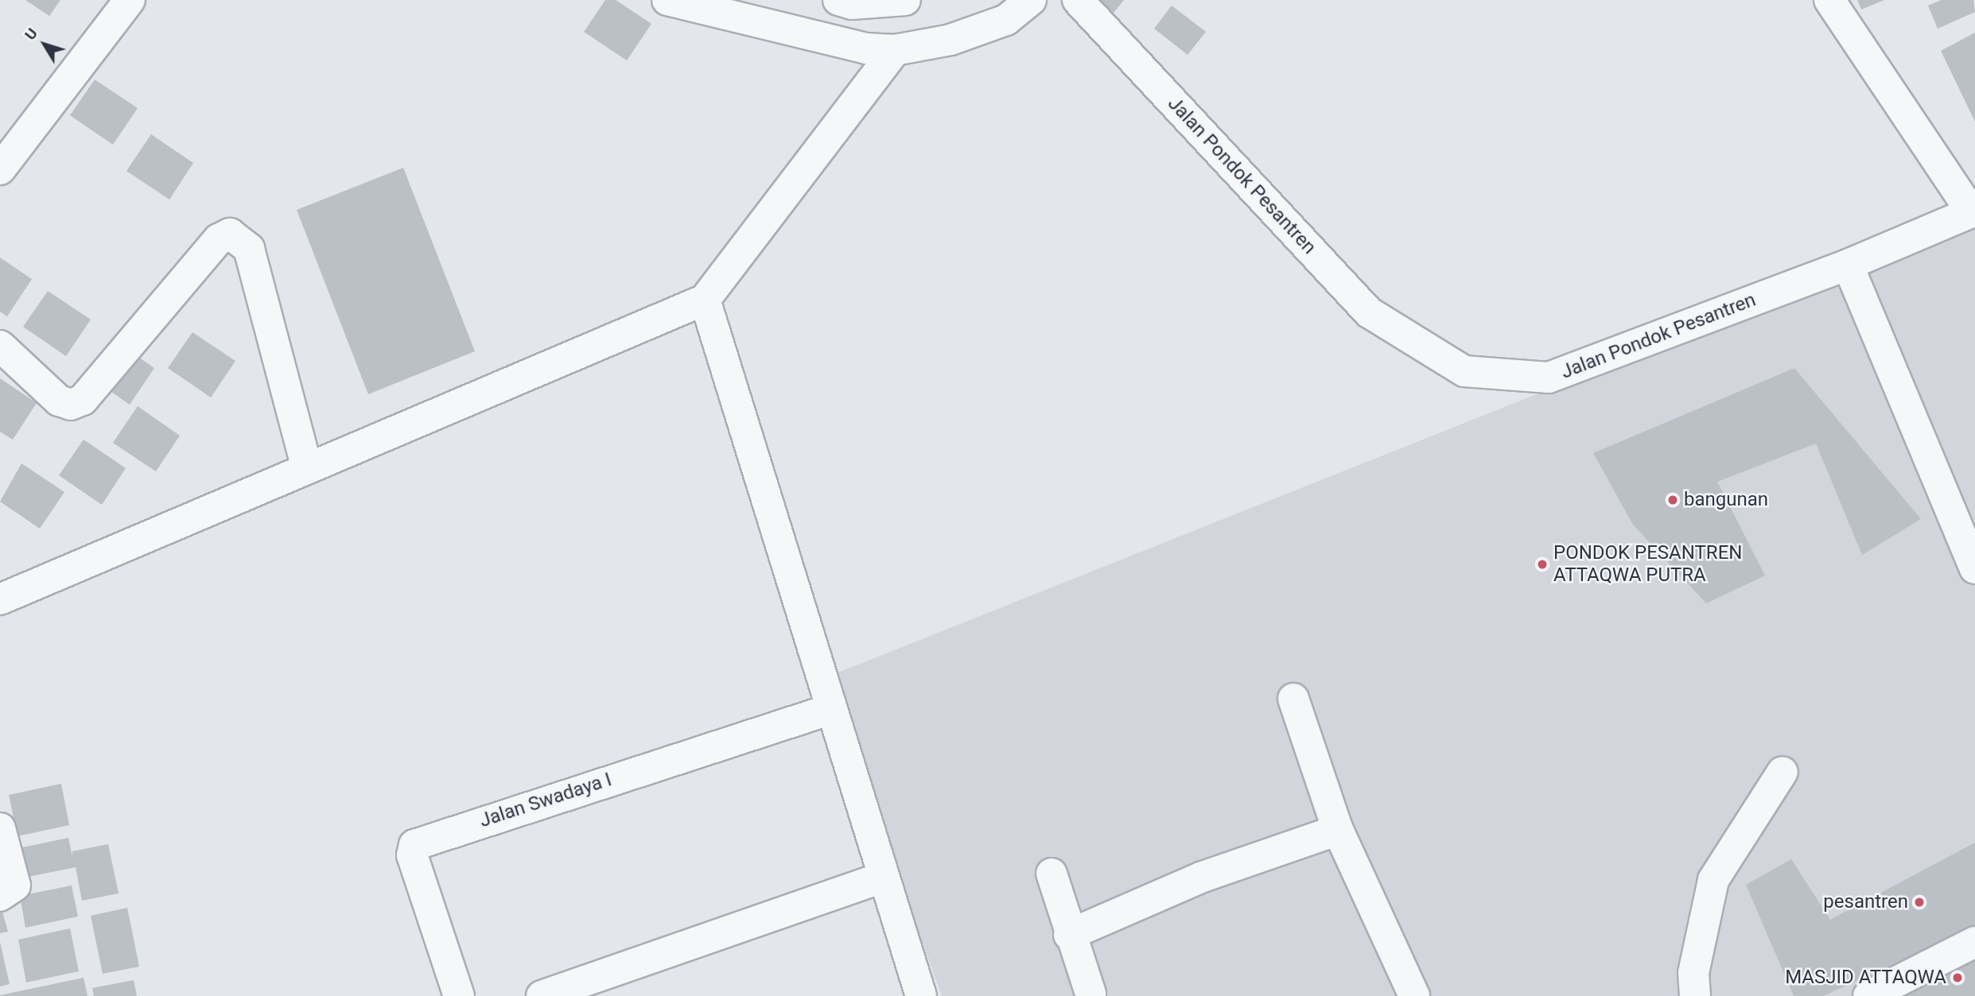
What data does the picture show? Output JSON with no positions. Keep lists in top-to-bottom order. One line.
{"streets":{"street":["Jalan Pondok Pesantren","Jalan Swadaya I"]},"places":["bangunan","PONDOK PESANTREN ATTAQWA PUTRA","pesantren","MASJID ATTAQWA"],"north":"top left"}
